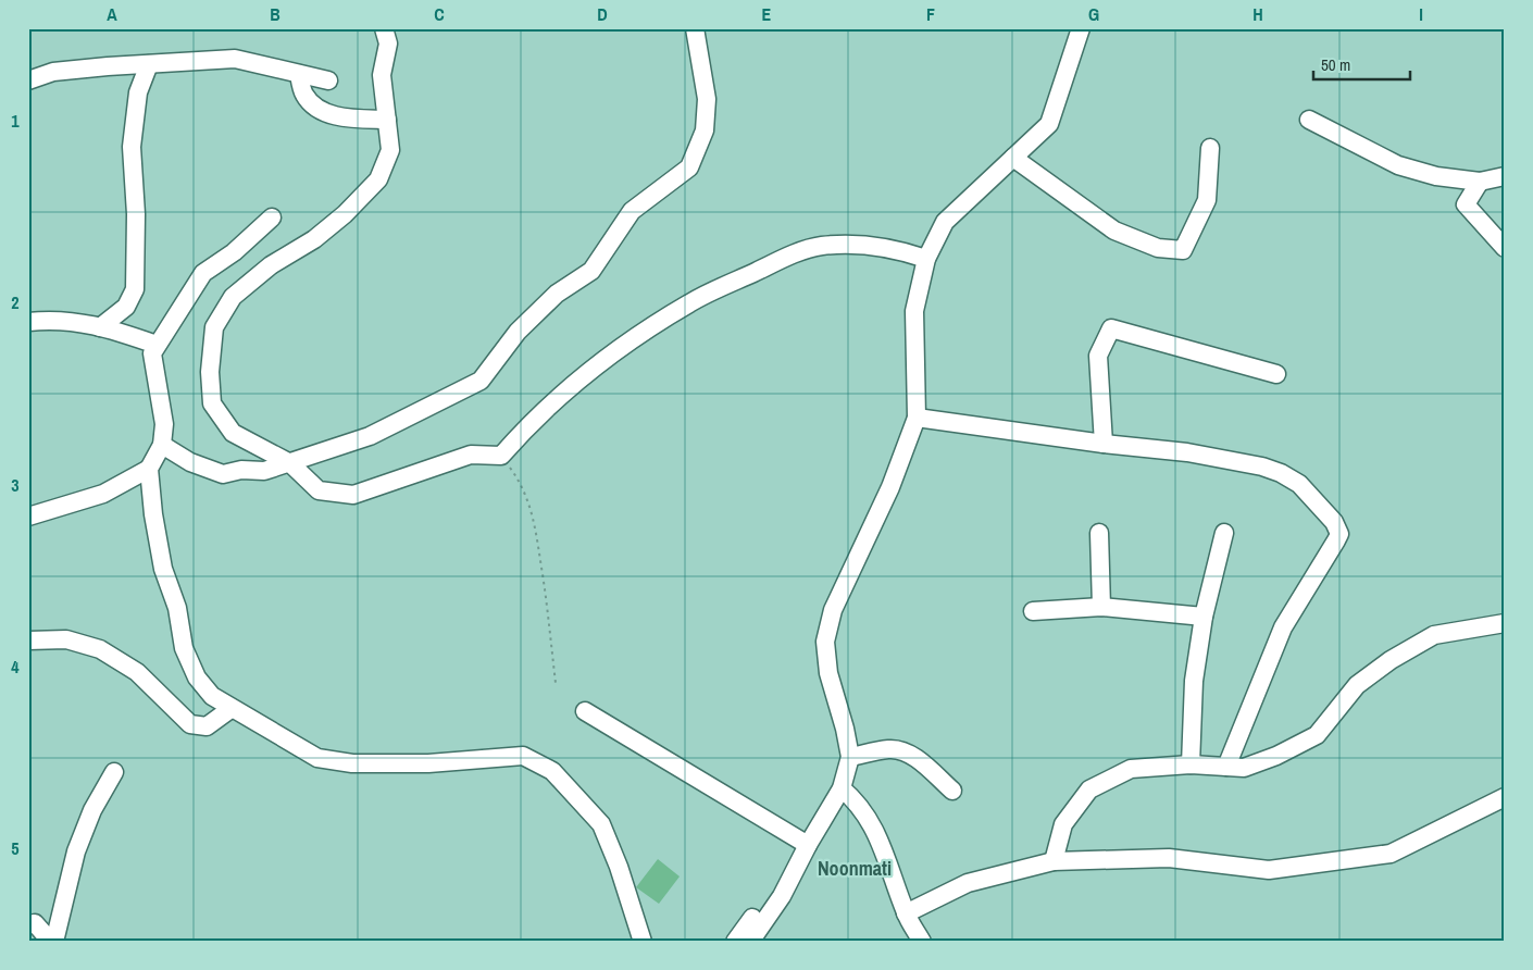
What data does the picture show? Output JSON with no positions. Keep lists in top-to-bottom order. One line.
{"districts":["Noonmati"],"scale_bar":"50 m","grid":{"columns":["A","B","C","D","E","F","G","H","I"],"rows":["1","2","3","4","5"]}}
